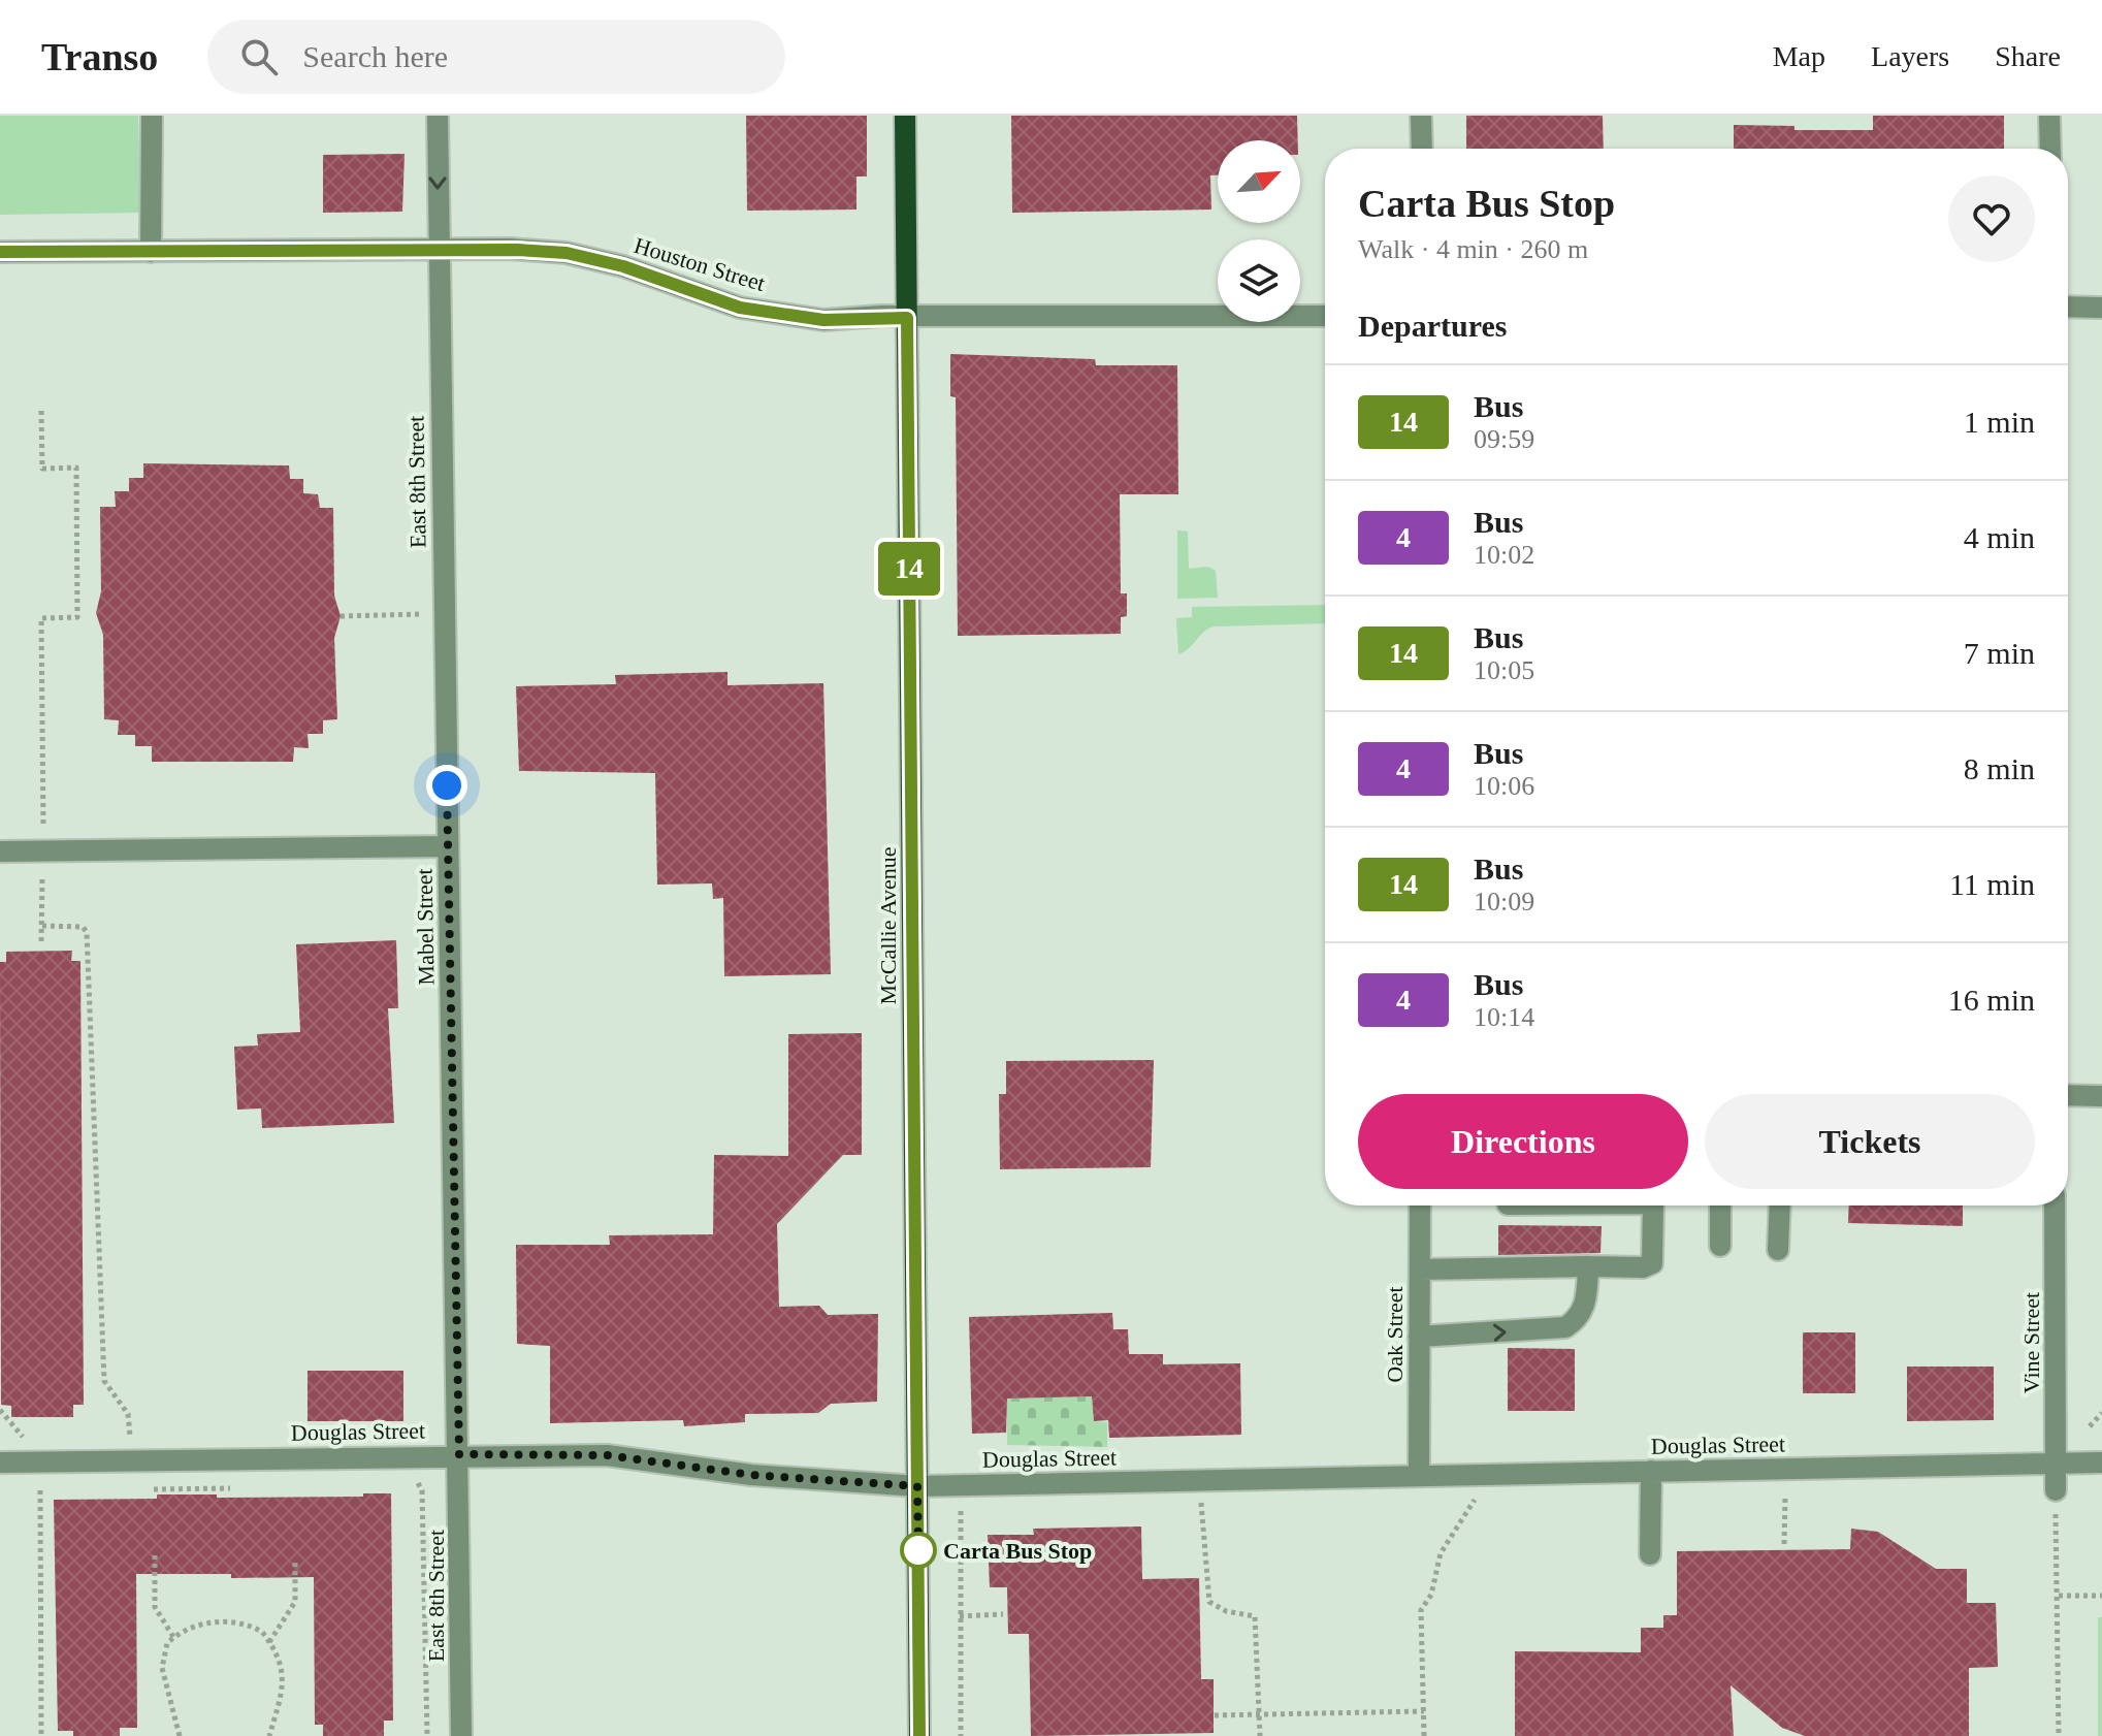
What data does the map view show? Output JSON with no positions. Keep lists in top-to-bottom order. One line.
{"streets":{"main road":["McCallie Avenue"],"street":["Houston Street","East 8th Street","Mabel Street","Oak Street","Vine Street","Douglas Street"]},"crossings":[["Houston Street","East 8th Street"],["Houston Street","McCallie Avenue"],["East 8th Street","Mabel Street"],["East 8th Street","Douglas Street"],["McCallie Avenue","Douglas Street"],["Mabel Street","Douglas Street"],["Oak Street","Douglas Street"],["Vine Street","Douglas Street"]],"places":["Carta Bus Stop"],"lines":["bus line 14"],"north":"top right","page":{"header":"Transo","search":"Search here","nav":["Map","Layers","Share"],"on_map":"14","heading":[["Carta Bus Stop","Walk · 4 min · 260 m"],"Departures"],"list":[{"mark":"14","name":"Bus","note":"09:59","value":"1 min"},{"mark":"4","name":"Bus","note":"10:02","value":"4 min"},{"mark":"14","name":"Bus","note":"10:05","value":"7 min"},{"mark":"4","name":"Bus","note":"10:06","value":"8 min"},{"mark":"14","name":"Bus","note":"10:09","value":"11 min"},{"mark":"4","name":"Bus","note":"10:14","value":"16 min"}],"buttons":["Directions","Tickets"]}}
